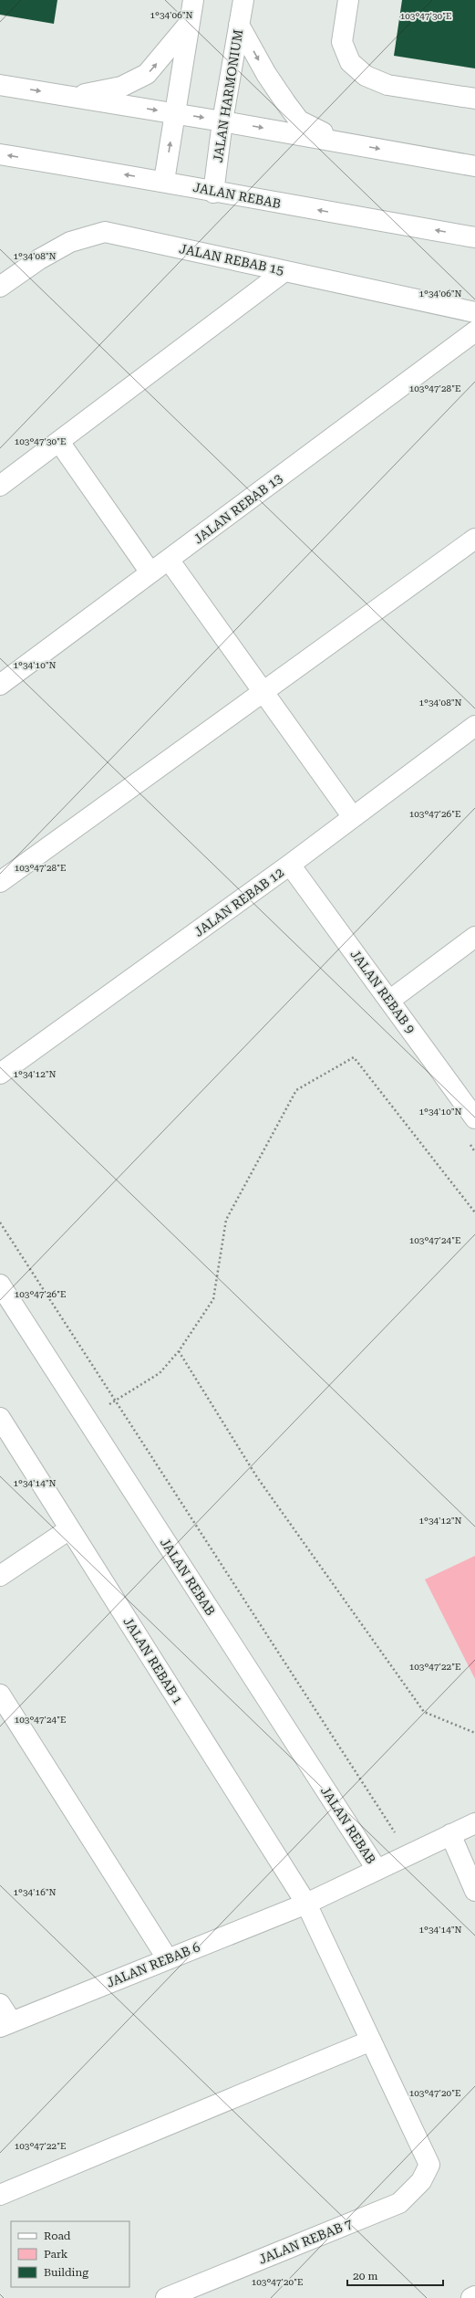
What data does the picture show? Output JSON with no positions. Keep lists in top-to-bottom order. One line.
{"streets":{"street":["JALAN HARMONIUM","JALAN REBAB","JALAN REBAB 15","JALAN REBAB 13","JALAN REBAB 12","JALAN REBAB 9","JALAN REBAB 1","JALAN REBAB 6","JALAN REBAB 7"]},"crossings":[["JALAN HARMONIUM","JALAN REBAB"],["JALAN REBAB","JALAN REBAB 6"],["JALAN REBAB 12","JALAN REBAB 9"],["JALAN REBAB 1","JALAN REBAB 6"],["JALAN REBAB 1","JALAN REBAB 7"]],"legend":["Road","Park","Building"],"scale_bar":"20 m","coordinates":["1°34'06\"N","103°47'30\"E","1°34'08\"N","103°47'28\"E","1°34'10\"N","103°47'26\"E","1°34'12\"N","103°47'24\"E","1°34'14\"N","103°47'22\"E","1°34'16\"N","103°47'20\"E"]}
